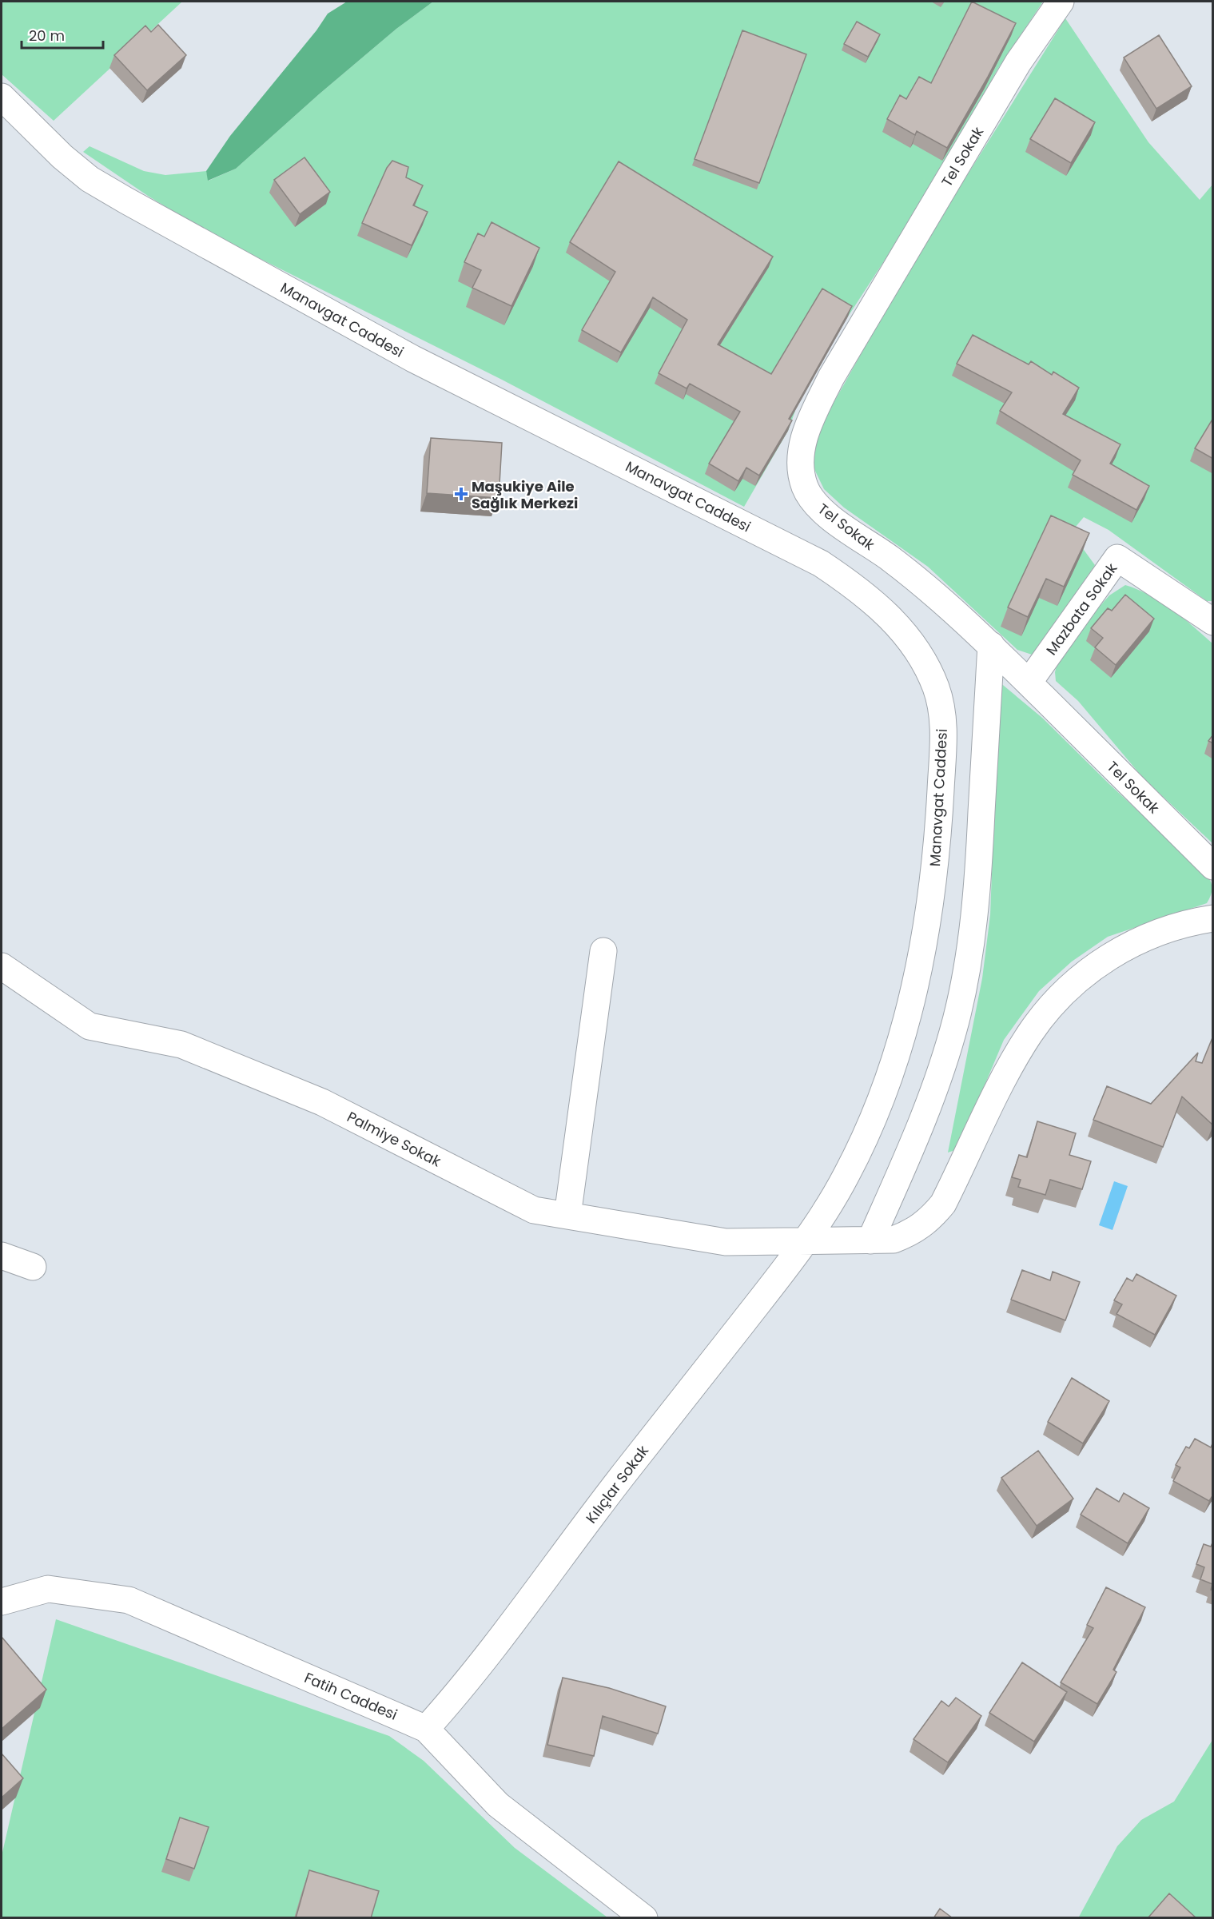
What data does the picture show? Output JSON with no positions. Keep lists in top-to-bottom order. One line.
{"streets":{"street":["Tel Sokak","Manavgat Caddesi","Mazbata Sokak","Palmiye Sokak","Kılıçlar Sokak","Fatih Caddesi"]},"crossings":[["Tel Sokak","Mazbata Sokak"],["Manavgat Caddesi","Palmiye Sokak"],["Manavgat Caddesi","Kılıçlar Sokak"],["Palmiye Sokak","Kılıçlar Sokak"],["Kılıçlar Sokak","Fatih Caddesi"]],"places":{"health":["Maşukiye Aile Sağlık Merkezi"]},"scale_bar":"20 m"}
